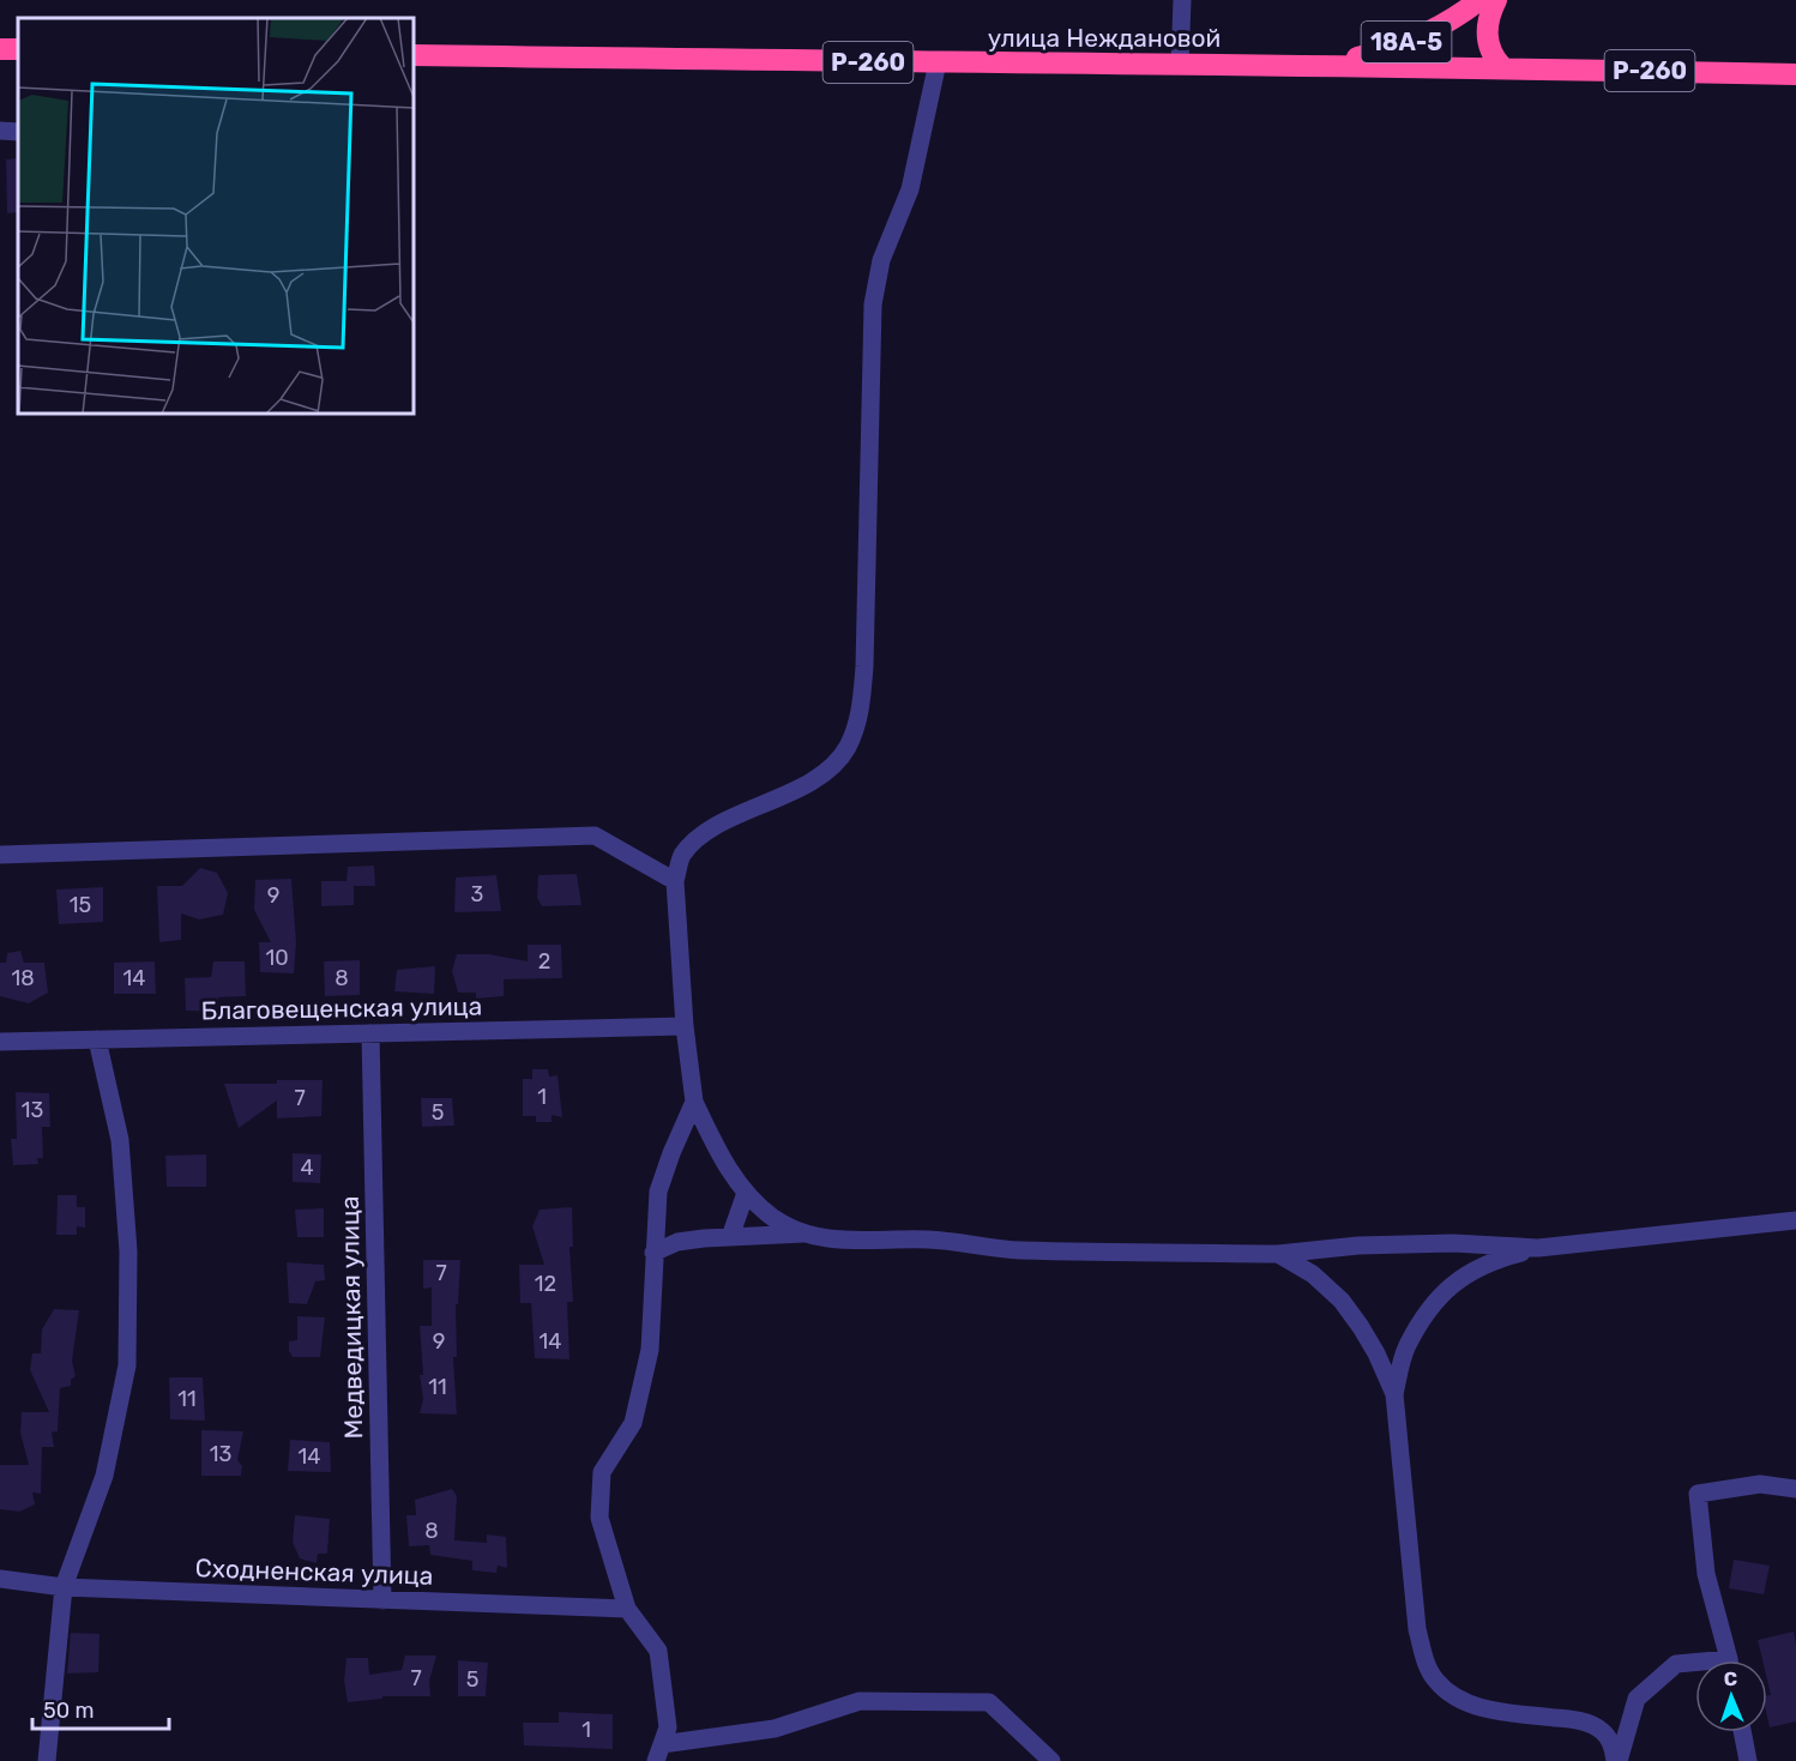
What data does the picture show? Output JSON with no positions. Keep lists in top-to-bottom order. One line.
{"streets":{"highway":["улица Неждановой","18А-5","Р-260"],"street":["Благовещенская улица","Медведицкая улица","Сходненская улица"]},"crossings":[["улица Неждановой","18А-5"],["Благовещенская улица","Медведицкая улица"],["Медведицкая улица","Сходненская улица"]],"house_numbers":["3","9","15","10","2","18","14","8","1","7","13","5","4","7","12","9","14","11","11","13","14","8","7","5","1"],"scale_bar":"50 m","north":"top"}
